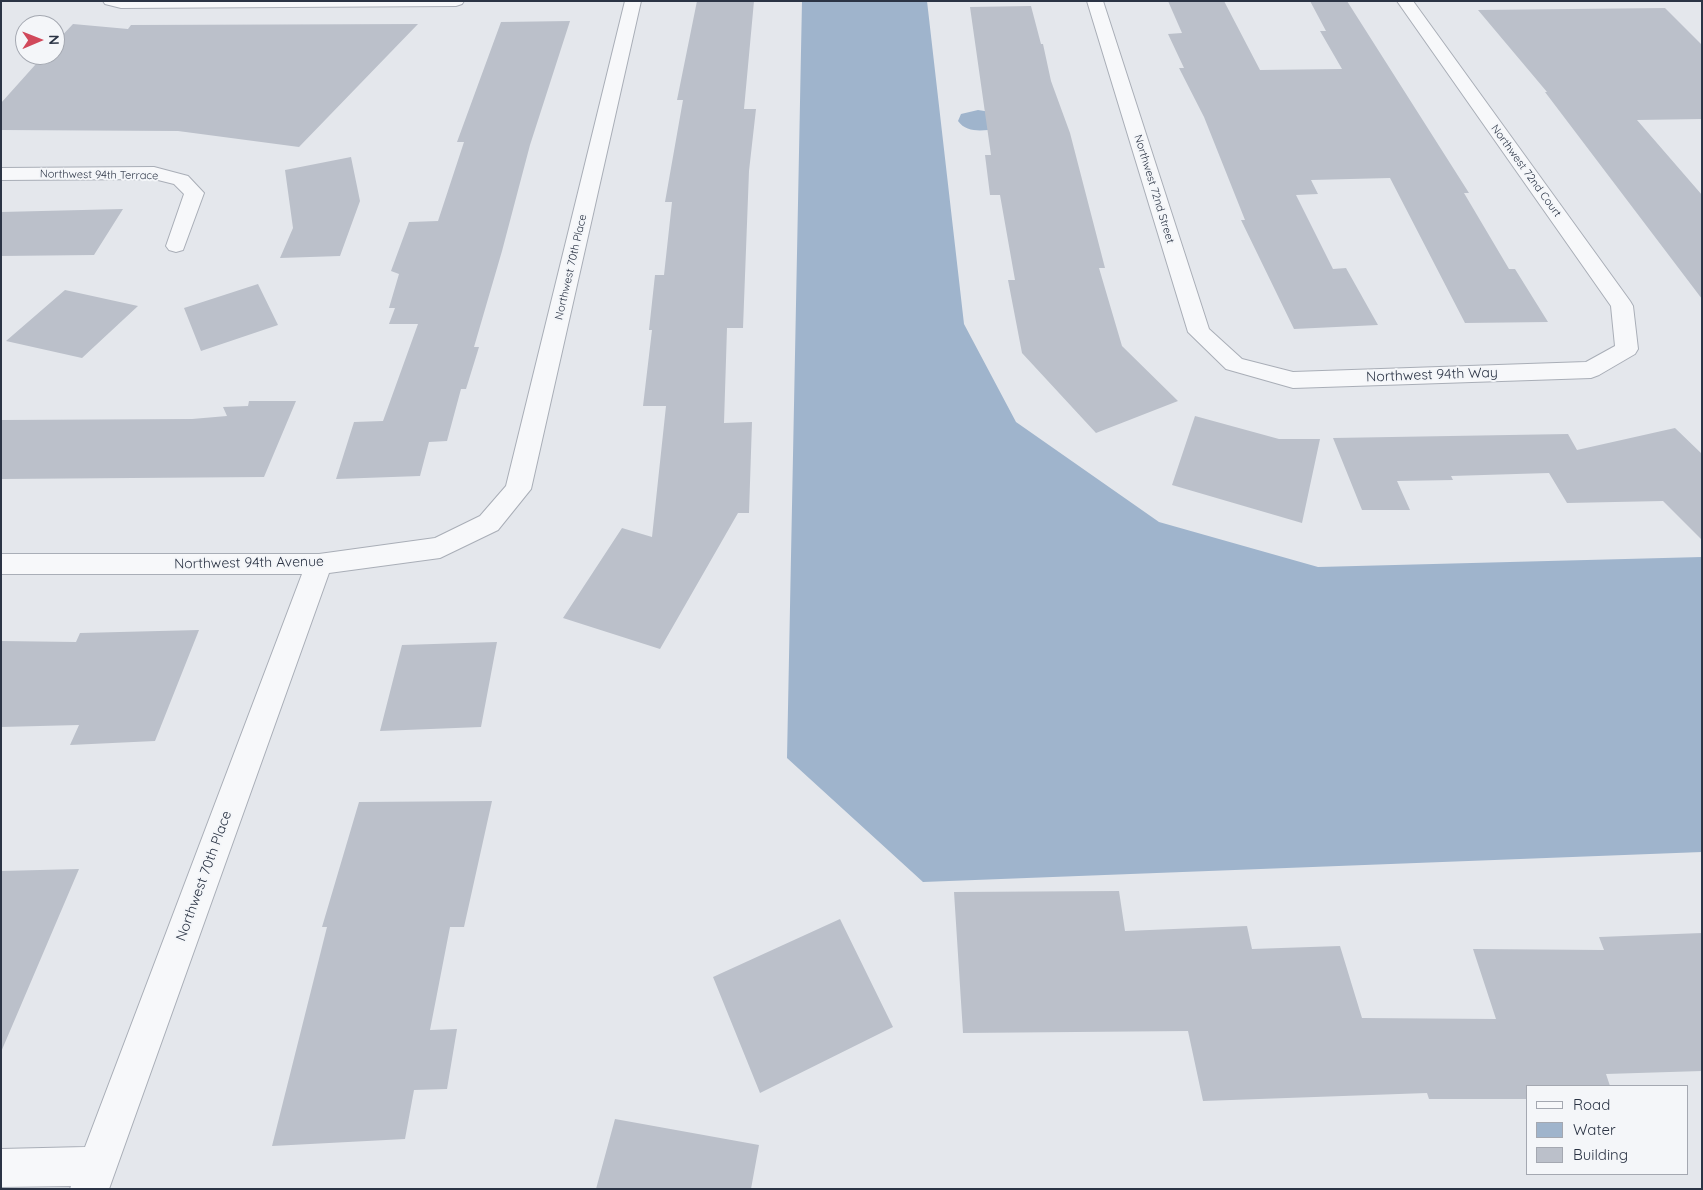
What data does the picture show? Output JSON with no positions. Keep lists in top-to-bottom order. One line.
{"streets":{"street":["Northwest 72nd Court","Northwest 94th Terrace","Northwest 72nd Street","Northwest 70th Place","Northwest 94th Way","Northwest 94th Avenue"]},"crossings":[["Northwest 72nd Court","Northwest 94th Way"],["Northwest 72nd Street","Northwest 94th Way"],["Northwest 70th Place","Northwest 94th Avenue"]],"legend":["Road","Water","Building"],"north":"right"}
